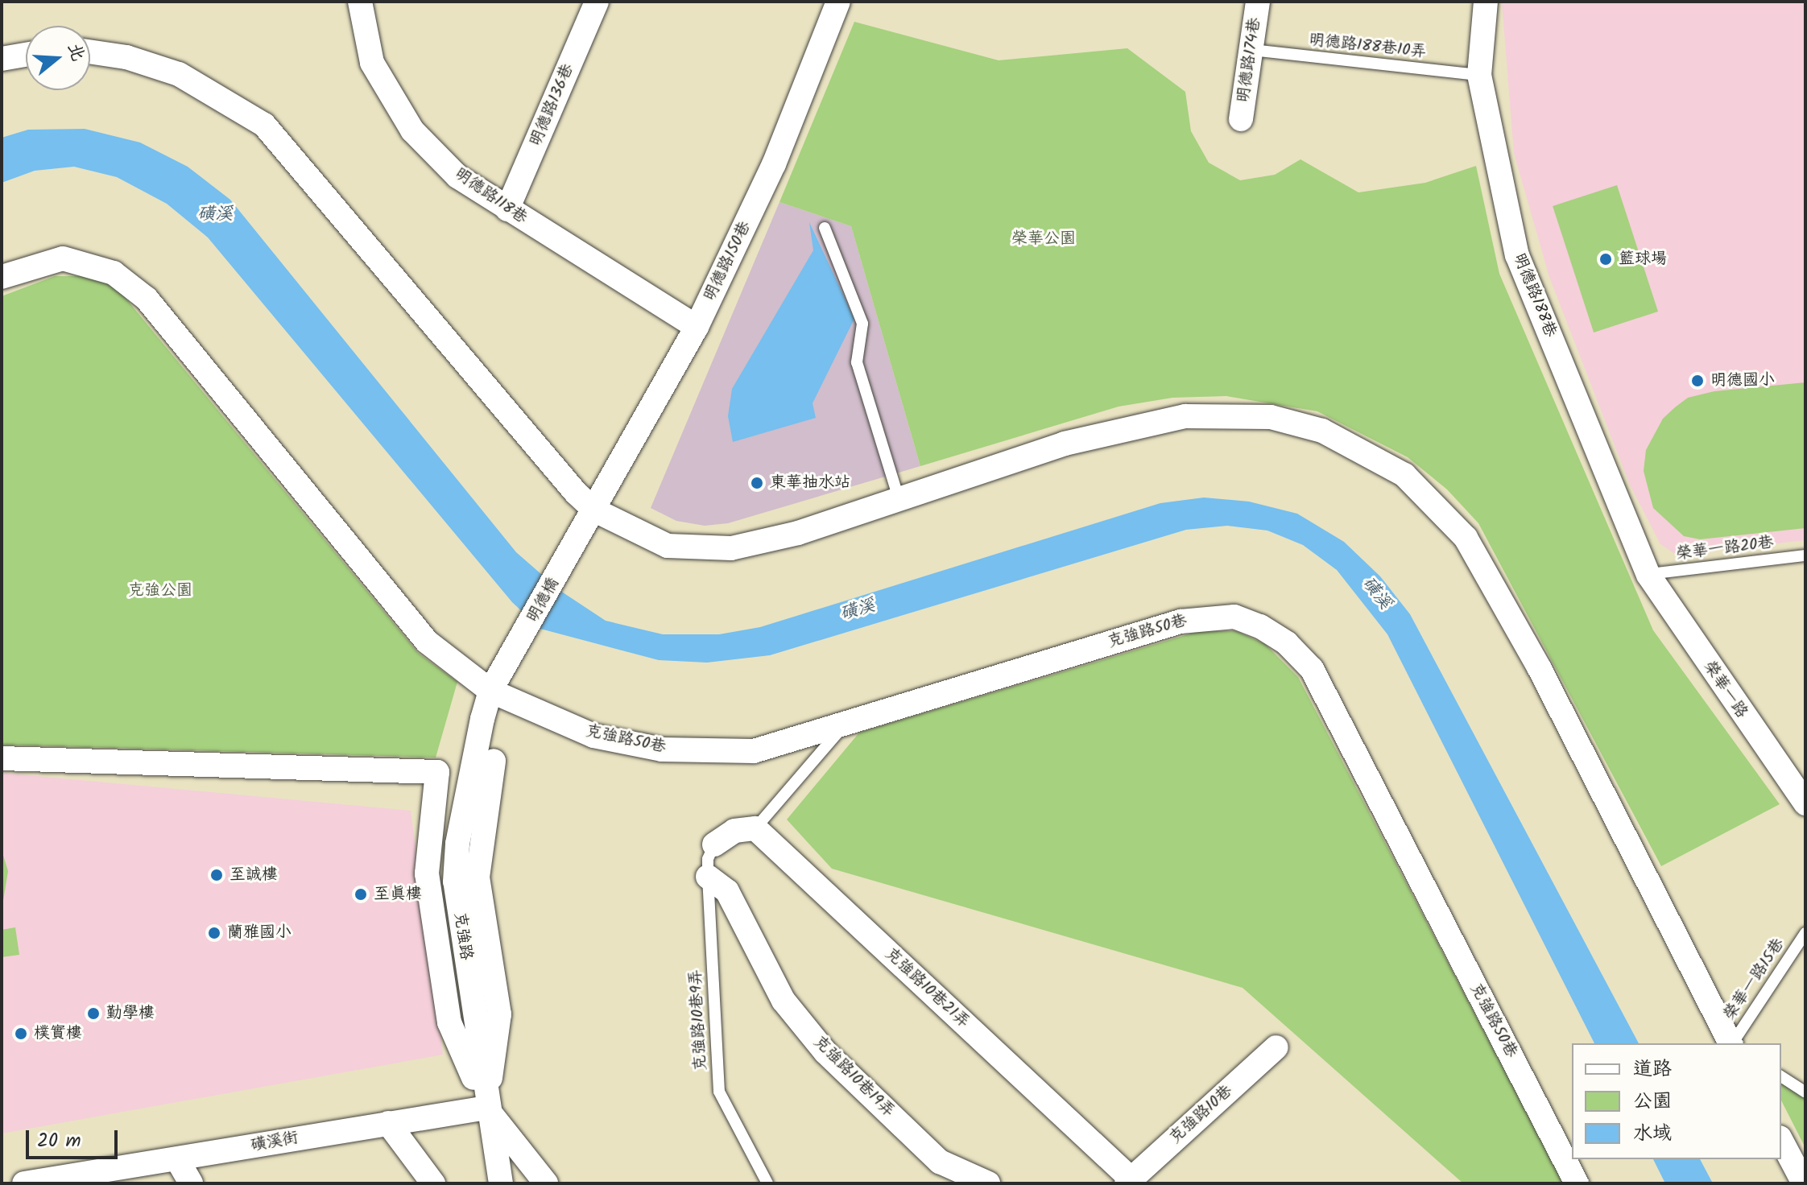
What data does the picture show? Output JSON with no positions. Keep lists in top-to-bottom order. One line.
{"streets":{"street":["明德路174巷","明德路136巷","明德路118巷","明德路150巷","明德路188巷","明德橋","克強路50巷","榮華一路","克強路","克強路10巷21弄","克強路10巷19弄","克強路10巷","磺溪街"],"lane":["明德路188巷10弄","榮華一路20巷","榮華一路15巷","克強路10巷9弄"]},"crossings":[["明德路188巷10弄","明德路174巷"],["明德路188巷10弄","明德路188巷"],["明德路136巷","明德路118巷"],["明德路118巷","明德路150巷"],["明德路150巷","明德橋"],["明德路188巷","榮華一路20巷"],["明德路188巷","榮華一路"],["榮華一路20巷","榮華一路"],["明德橋","克強路50巷"],["明德橋","克強路"],["克強路50巷","克強路"],["克強路","磺溪街"],["克強路10巷21弄","克強路10巷"],["克強路10巷9弄","克強路10巷19弄"]],"water":["磺溪"],"parks":["榮華公園","克強公園"],"places":["籃球場","明德國小","東華抽水站","至誠樓","至真樓","蘭雅國小","勤學樓","樸實樓"],"legend":["道路","公園","水域"],"scale_bar":"20 m","north":"right"}
